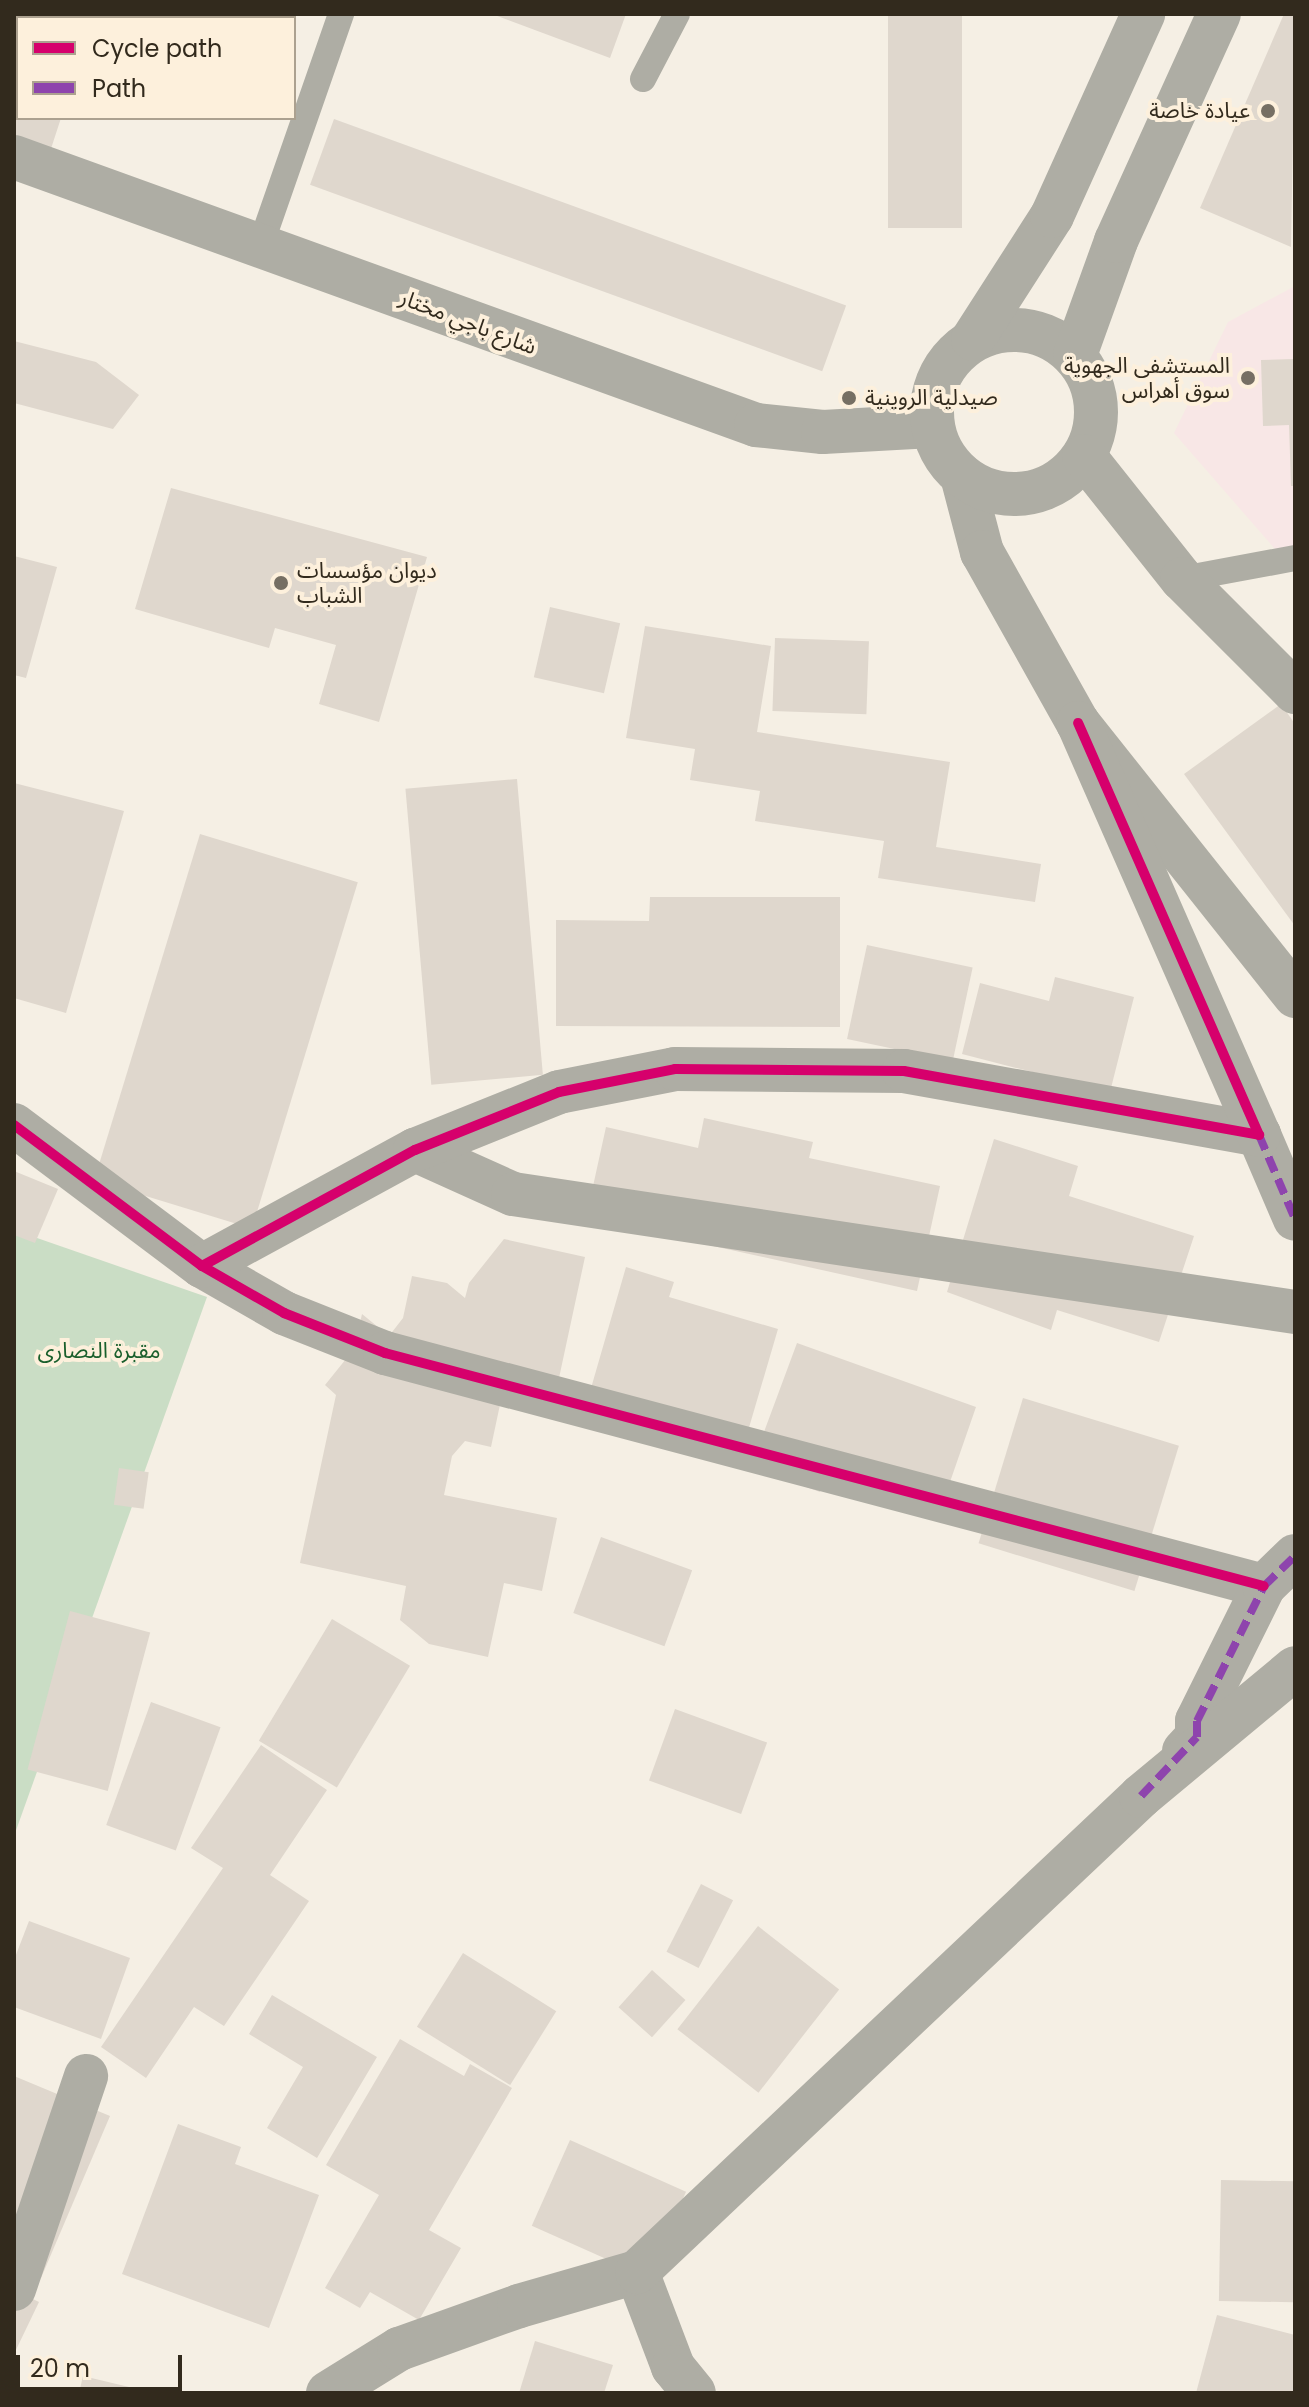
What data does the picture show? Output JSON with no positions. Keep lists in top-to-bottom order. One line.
{"streets":{"street":["شارع باجي مختار"]},"parks":["مقبرة النصارى"],"places":["عيادة خاصة","المستشفى الجهوية سوق أهراس","صيدلية الروينية","ديوان مؤسسات الشباب"],"legend":["Cycle path","Path"],"scale_bar":"20 m"}
